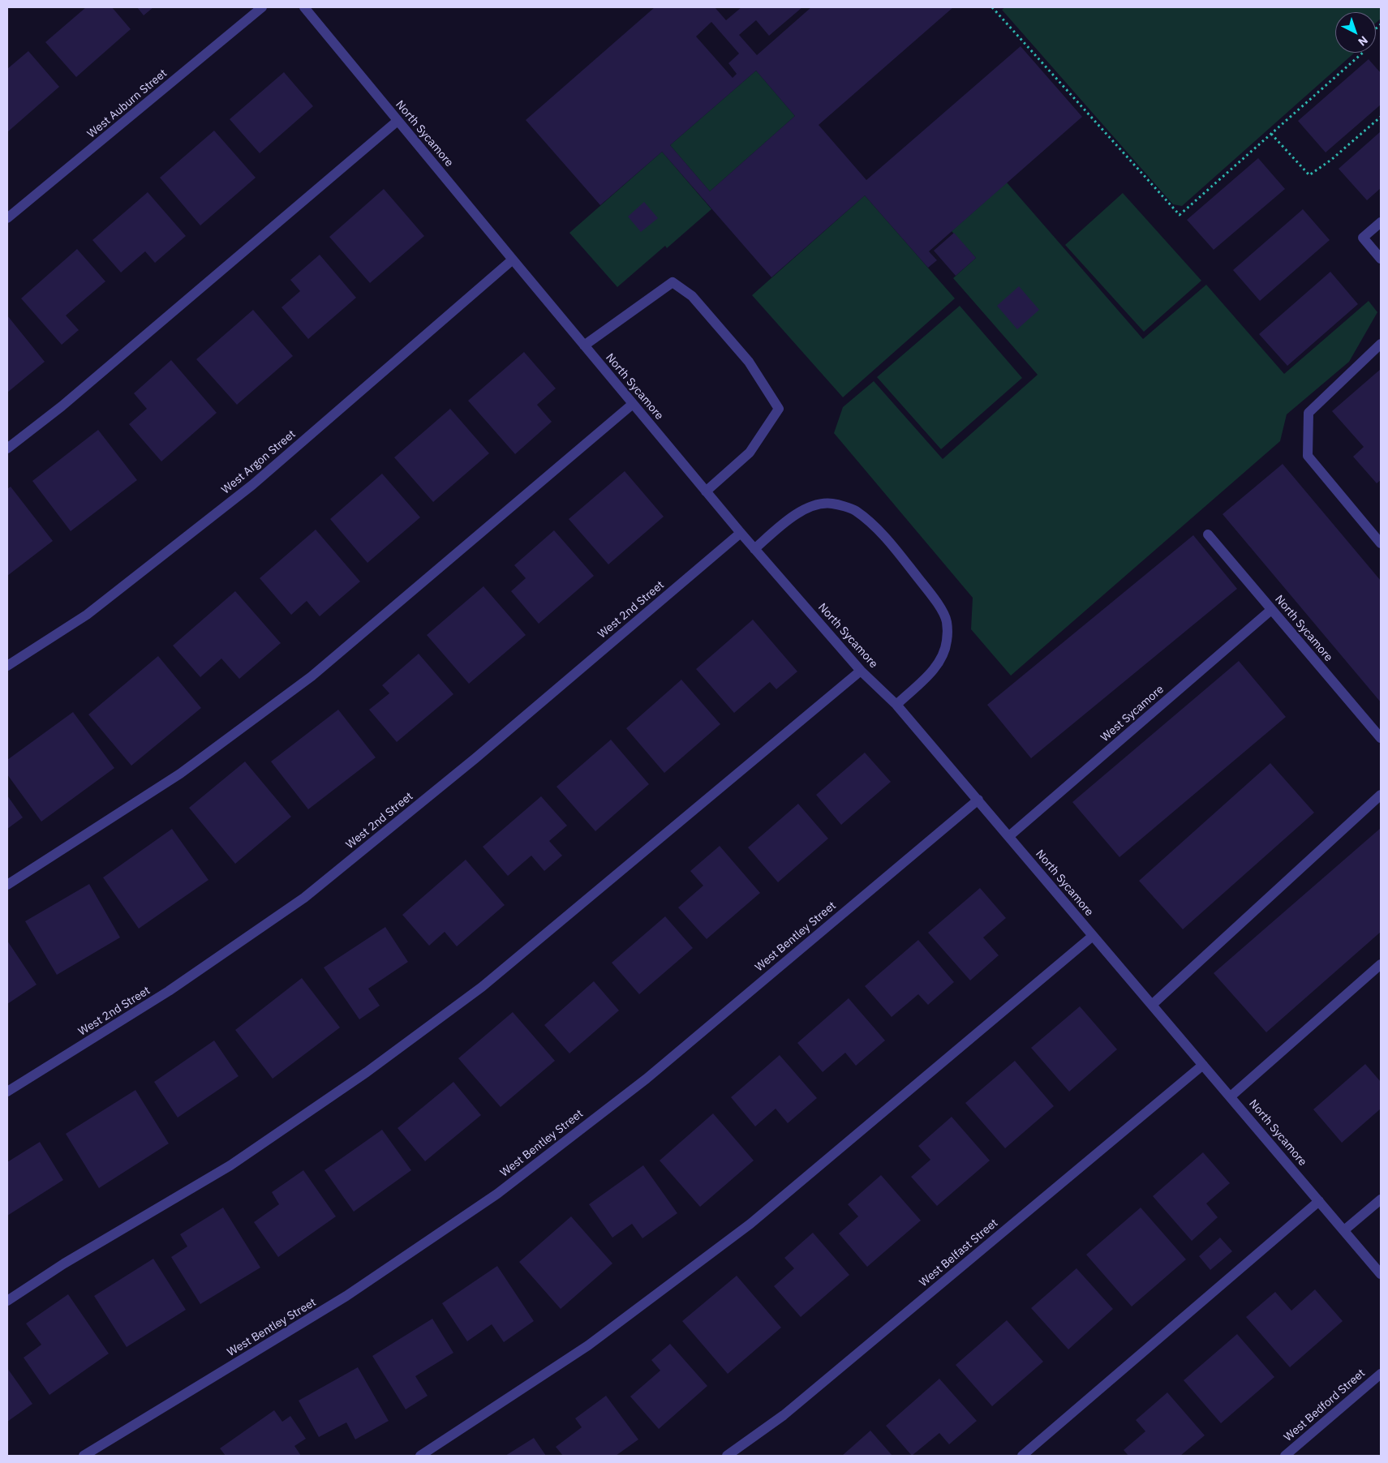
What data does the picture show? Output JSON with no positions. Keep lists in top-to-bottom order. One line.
{"streets":{"street":["West Auburn Street","North Sycamore","West Argon Street","West 2nd Street","West Sycamore","West Bentley Street","West Belfast Street","West Bedford Street"]},"crossings":[["North Sycamore","West Argon Street"],["North Sycamore","West 2nd Street"],["North Sycamore","West Sycamore"],["North Sycamore","West Bentley Street"],["North Sycamore","West Belfast Street"]],"north":"bottom right"}
